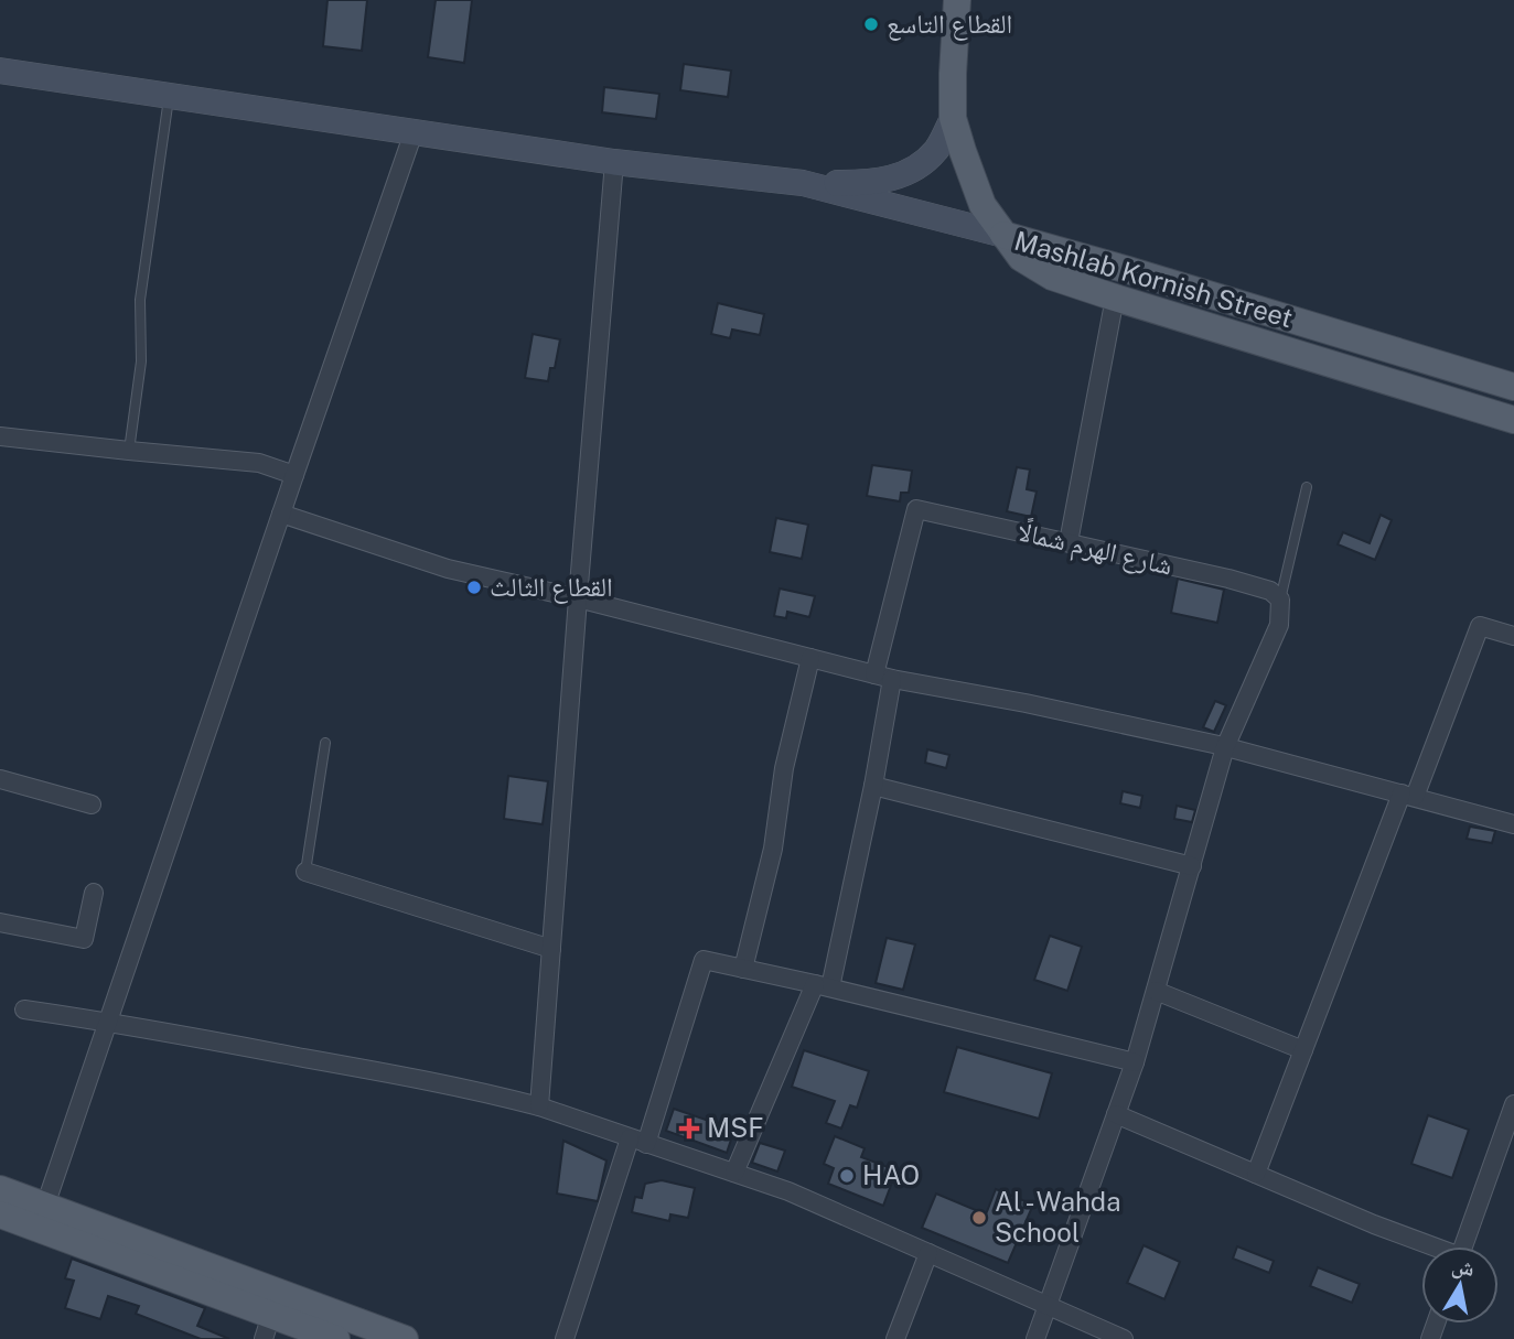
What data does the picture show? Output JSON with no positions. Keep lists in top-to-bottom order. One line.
{"streets":{"main road":["Mashlab Kornish Street"],"street":["شارع الهرم شمالًا"]},"places":{"other":["القطاع التاسع","القطاع الثالث","HAO","Al - Wahda School"],"health":["MSF"]},"north":"top"}
